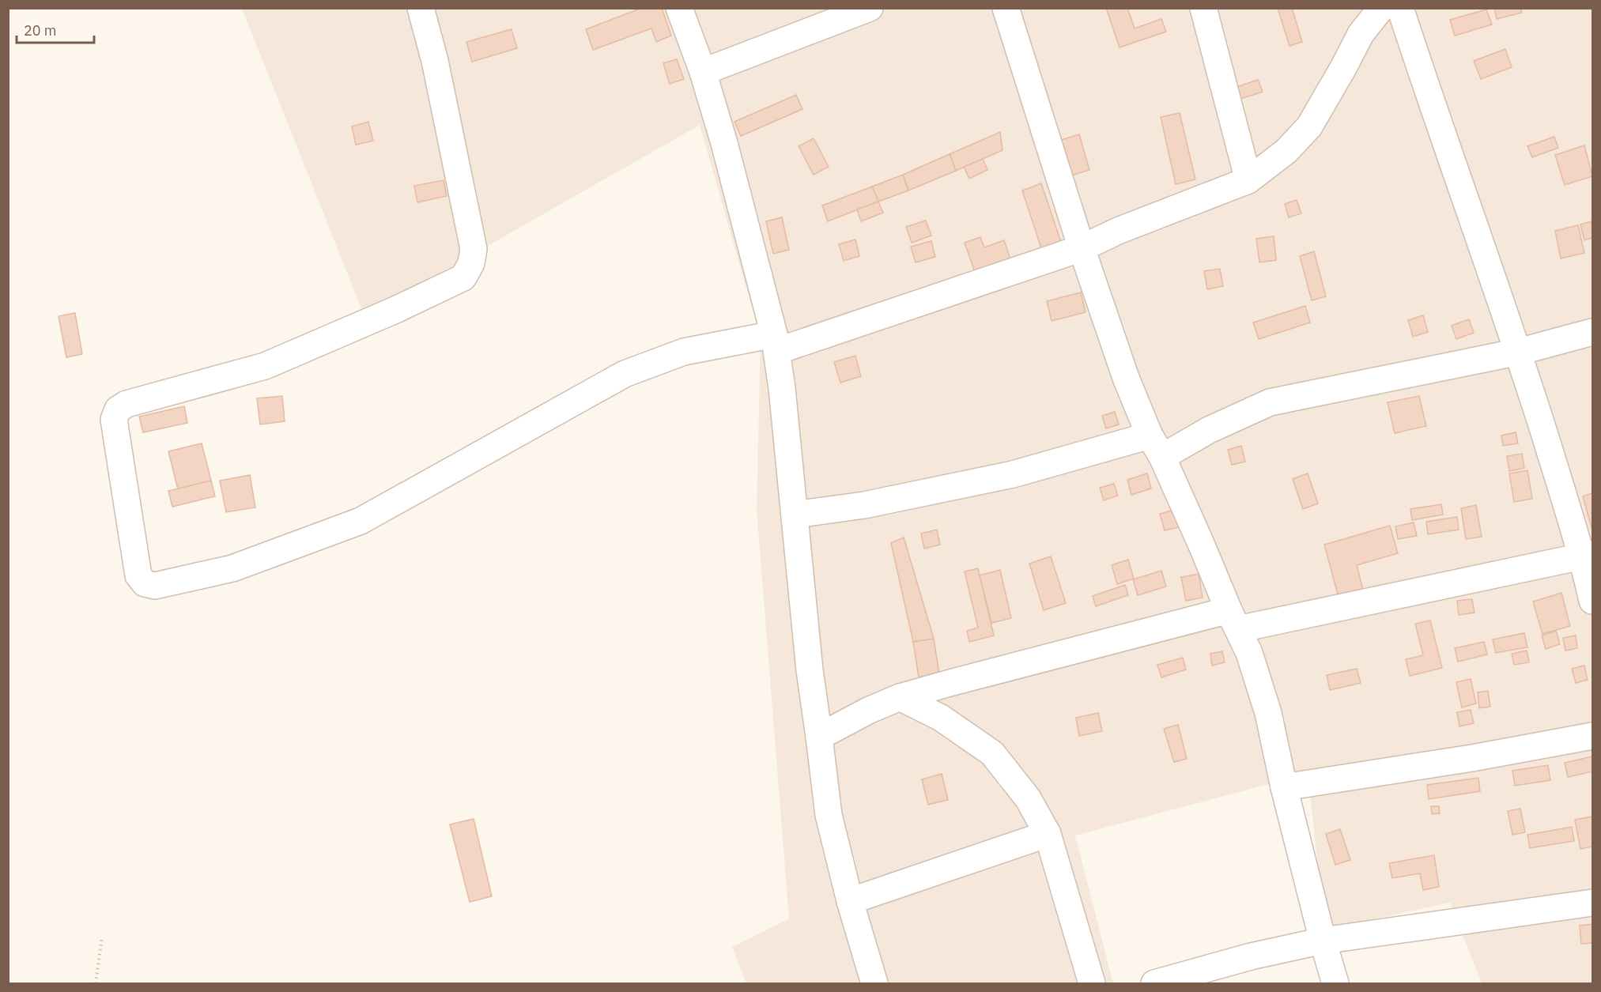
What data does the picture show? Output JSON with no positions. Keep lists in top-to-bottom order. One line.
{"scale_bar":"20 m"}
